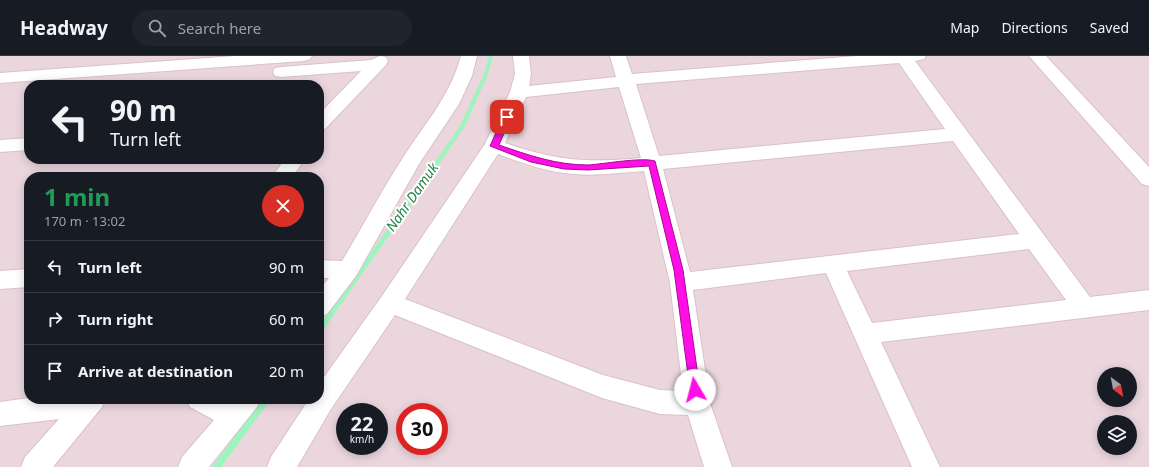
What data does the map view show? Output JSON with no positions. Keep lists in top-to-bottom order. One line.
{"water":["Nahr Damuk"],"north":"bottom right","page":{"header":"Headway","search":"Search here","nav":["Map","Directions","Saved"],"turn":["90 m","Turn left"],"heading":["1 min","170 m · 13:02"],"list":[{"name":"Turn left","value":"90 m"},{"name":"Turn right","value":"60 m"},{"name":"Arrive at destination","value":"20 m"}],"speed":"22 km/h","limit":"30"}}
